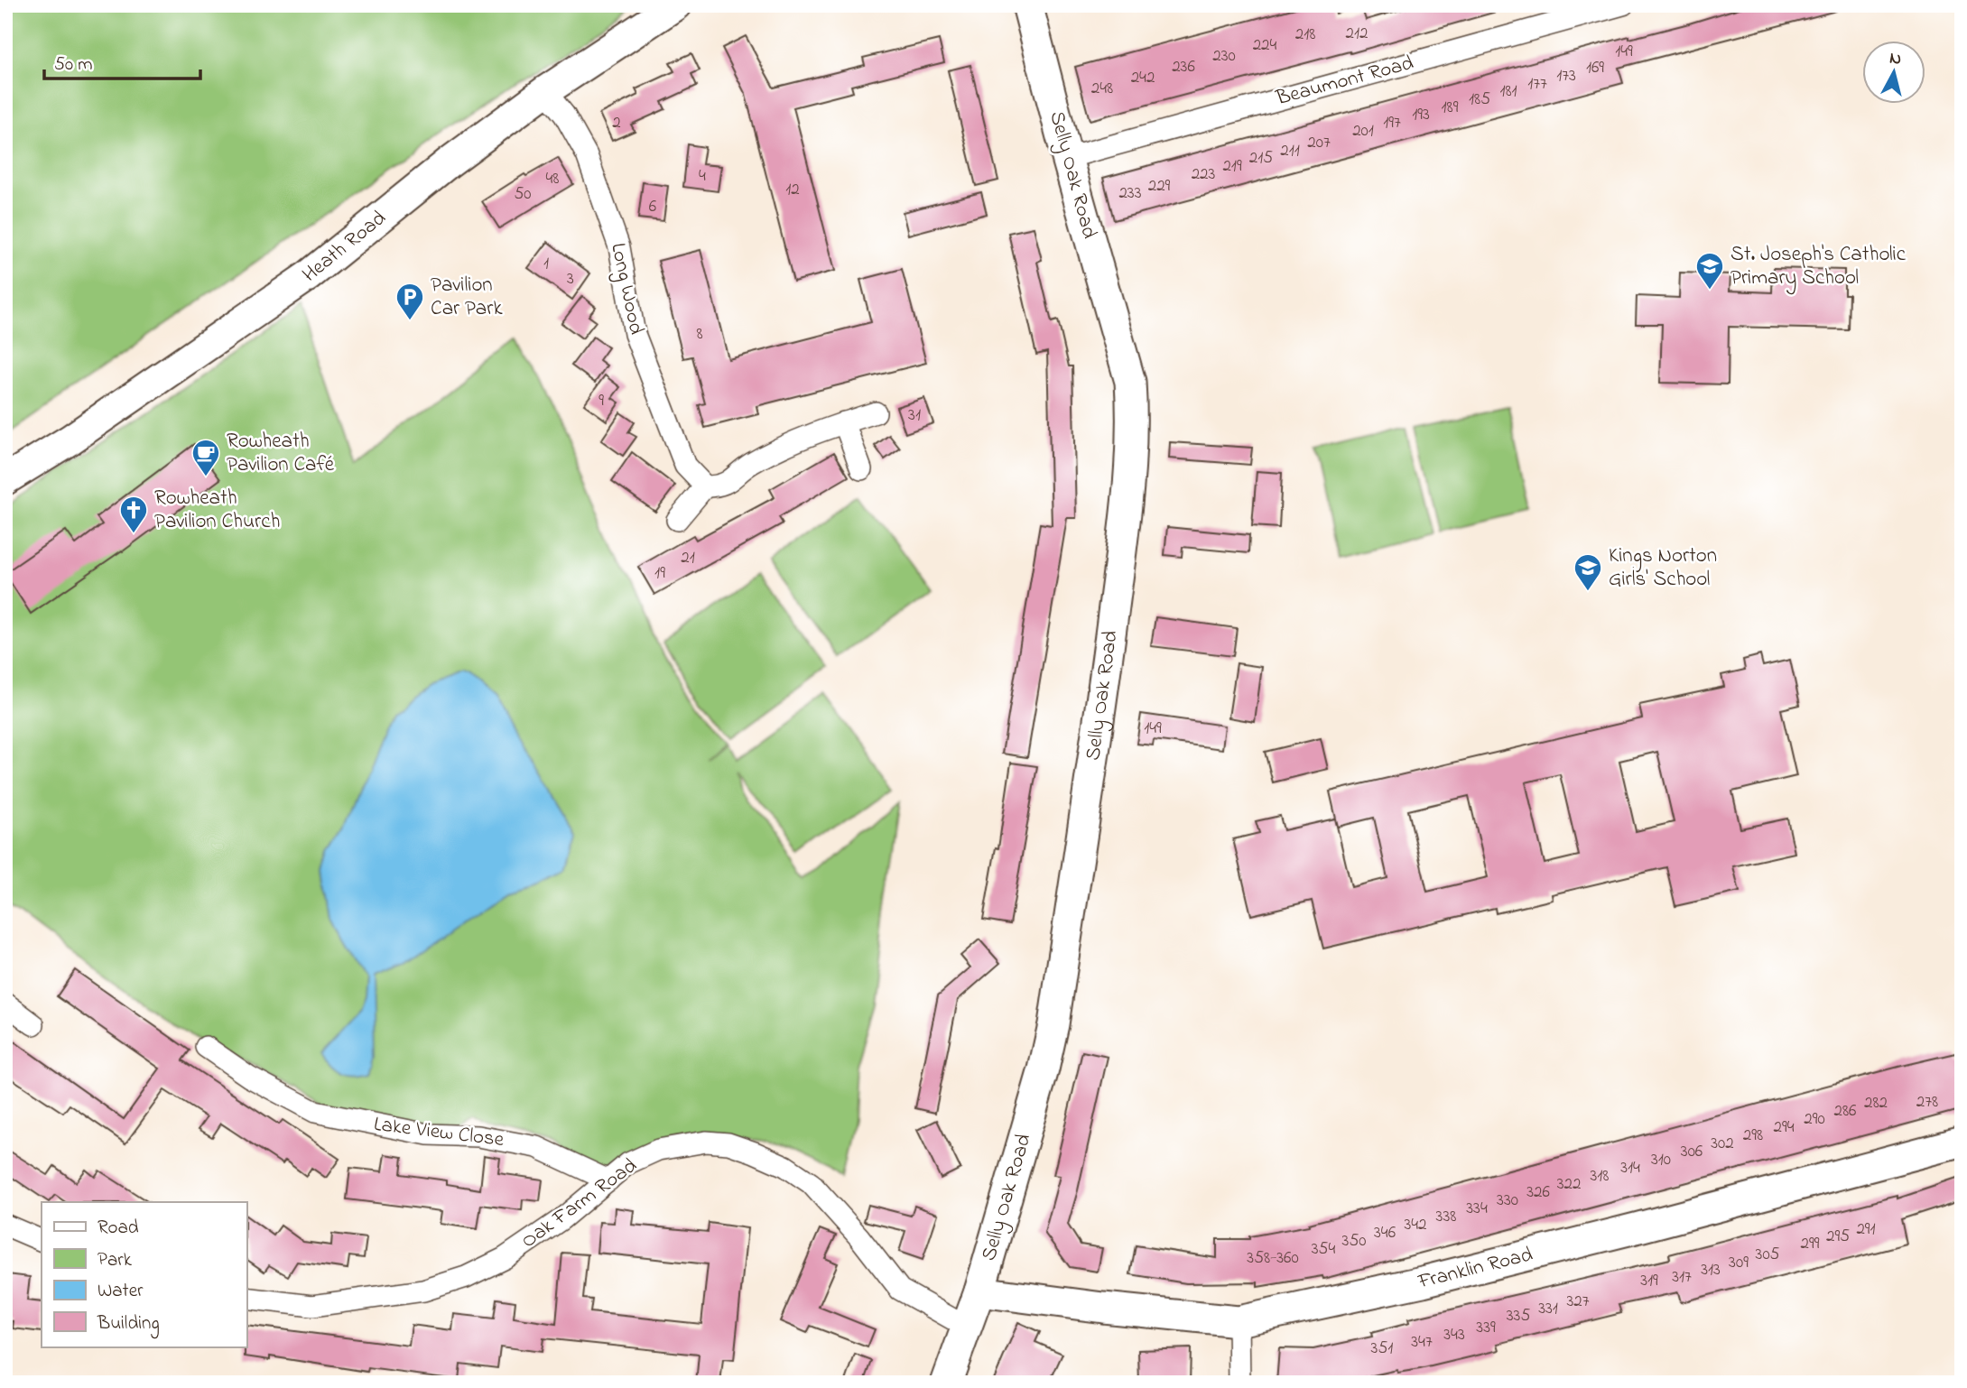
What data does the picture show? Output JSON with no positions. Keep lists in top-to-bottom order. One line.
{"streets":{"street":["Beaumont Road","Selly Oak Road","Heath Road","Long Wood","Lake View Close","Oak Farm Road","Franklin Road"]},"crossings":[["Beaumont Road","Selly Oak Road"],["Selly Oak Road","Oak Farm Road"],["Selly Oak Road","Franklin Road"],["Heath Road","Long Wood"],["Lake View Close","Oak Farm Road"]],"places":{"school or university":["St. Joseph's Catholic Primary School","Kings Norton Girls' School"],"parking":["Pavilion Car Park"],"cafe":["Rowheath Pavilion Café"],"church":["Rowheath Pavilion Church"]},"house_numbers":["212","218","224","149","230","236","169","173","242","177","248","181","185","189","193","2","197","201","207","211","215","219","223","4","48","229","12","233","50","6","1","3","8","9","31","21","19","149","278","282","286","290","294","298","302","306","310","314","318","322","326","330","334","338","342","291","346","295","350","299","354","305","358-360","309","313","317","319","327","331","335","339","343","347","351"],"legend":["Road","Park","Water","Building"],"scale_bar":"50 m","north":"top"}
